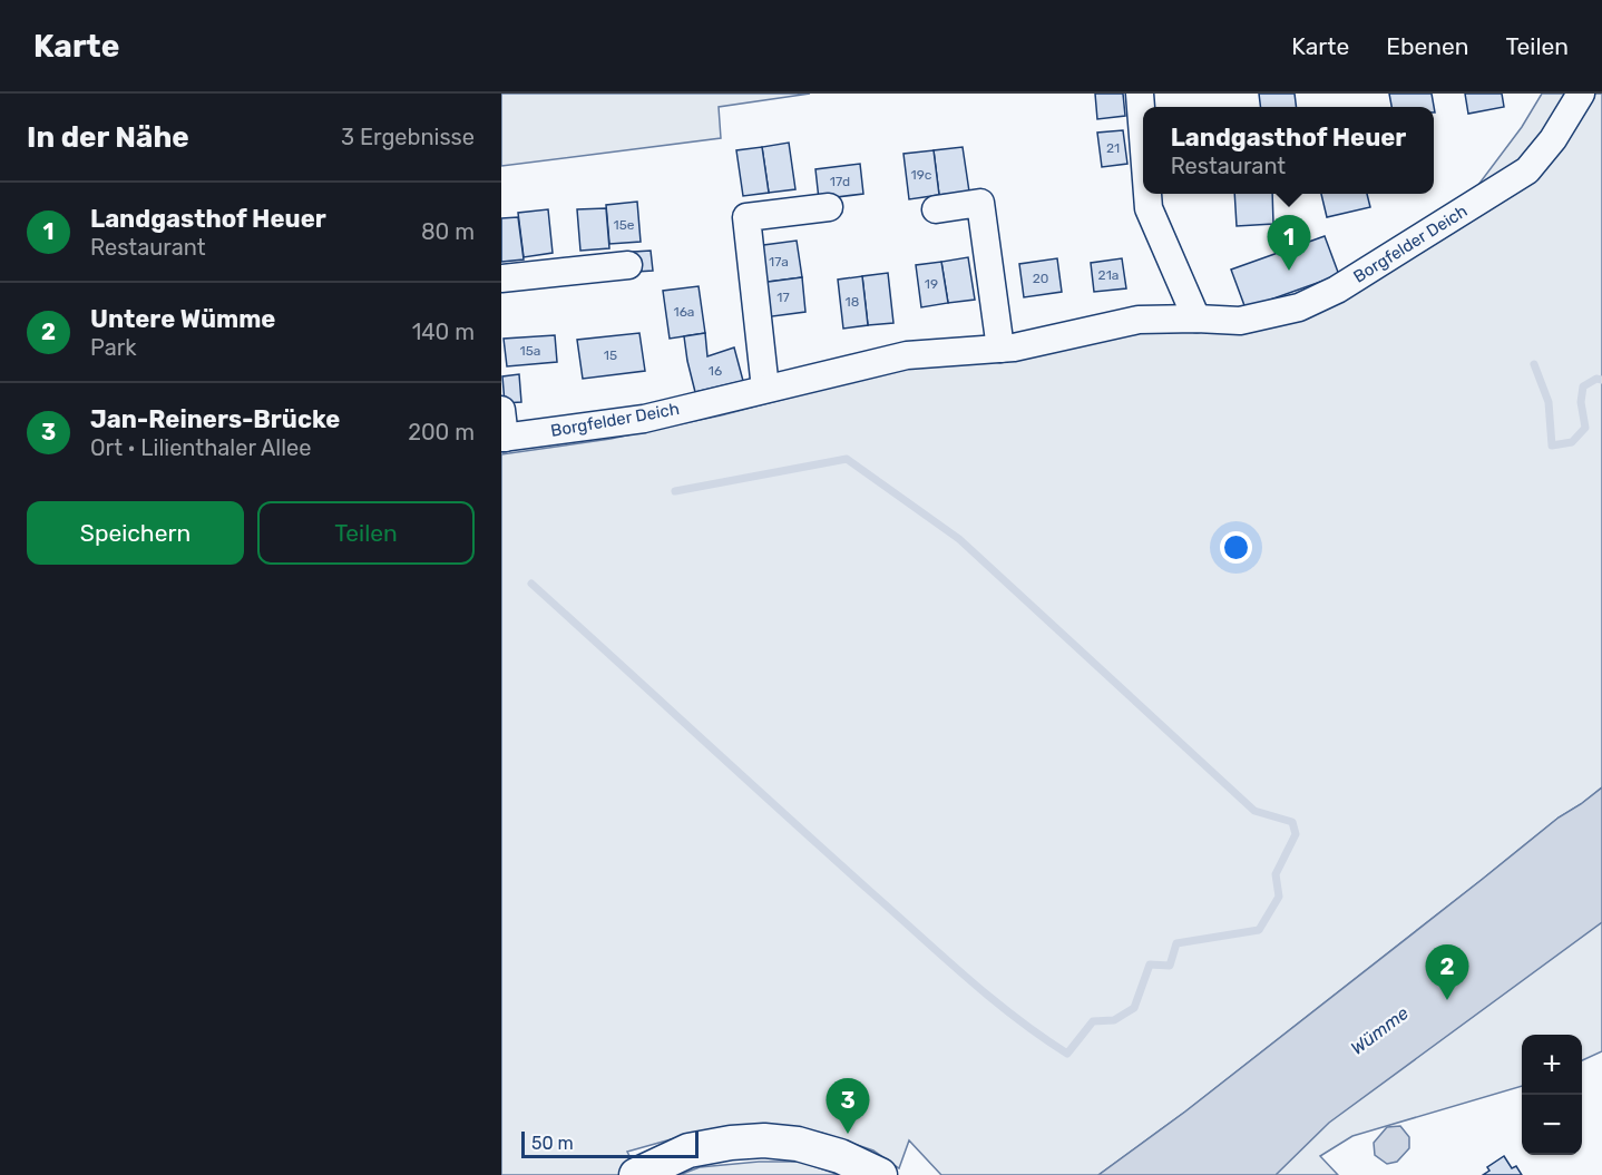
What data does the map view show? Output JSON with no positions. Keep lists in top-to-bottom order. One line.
{"streets":{"street":["Borgfelder Deich"]},"water":["Wümme"],"house_numbers":["21","19c","17d","15e","17a","21a","20","19","17","18","16a","15a","15","16"],"scale_bar":"50 m","page":{"header":"Karte","nav":["Karte","Ebenen","Teilen"],"heading":["In der Nähe","3 Ergebnisse"],"popup":["Landgasthof Heuer","Restaurant"],"list":[{"mark":"1","name":"Landgasthof Heuer","note":"Restaurant","value":"80 m"},{"mark":"2","name":"Untere Wümme","note":"Park","value":"140 m"},{"mark":"3","name":"Jan-Reiners-Brücke","note":"Ort · Lilienthaler Allee","value":"200 m"}],"pins":["1","2","3"],"buttons":["Speichern","Teilen"],"map_buttons":["+","−"],"scale":"50 m"}}
